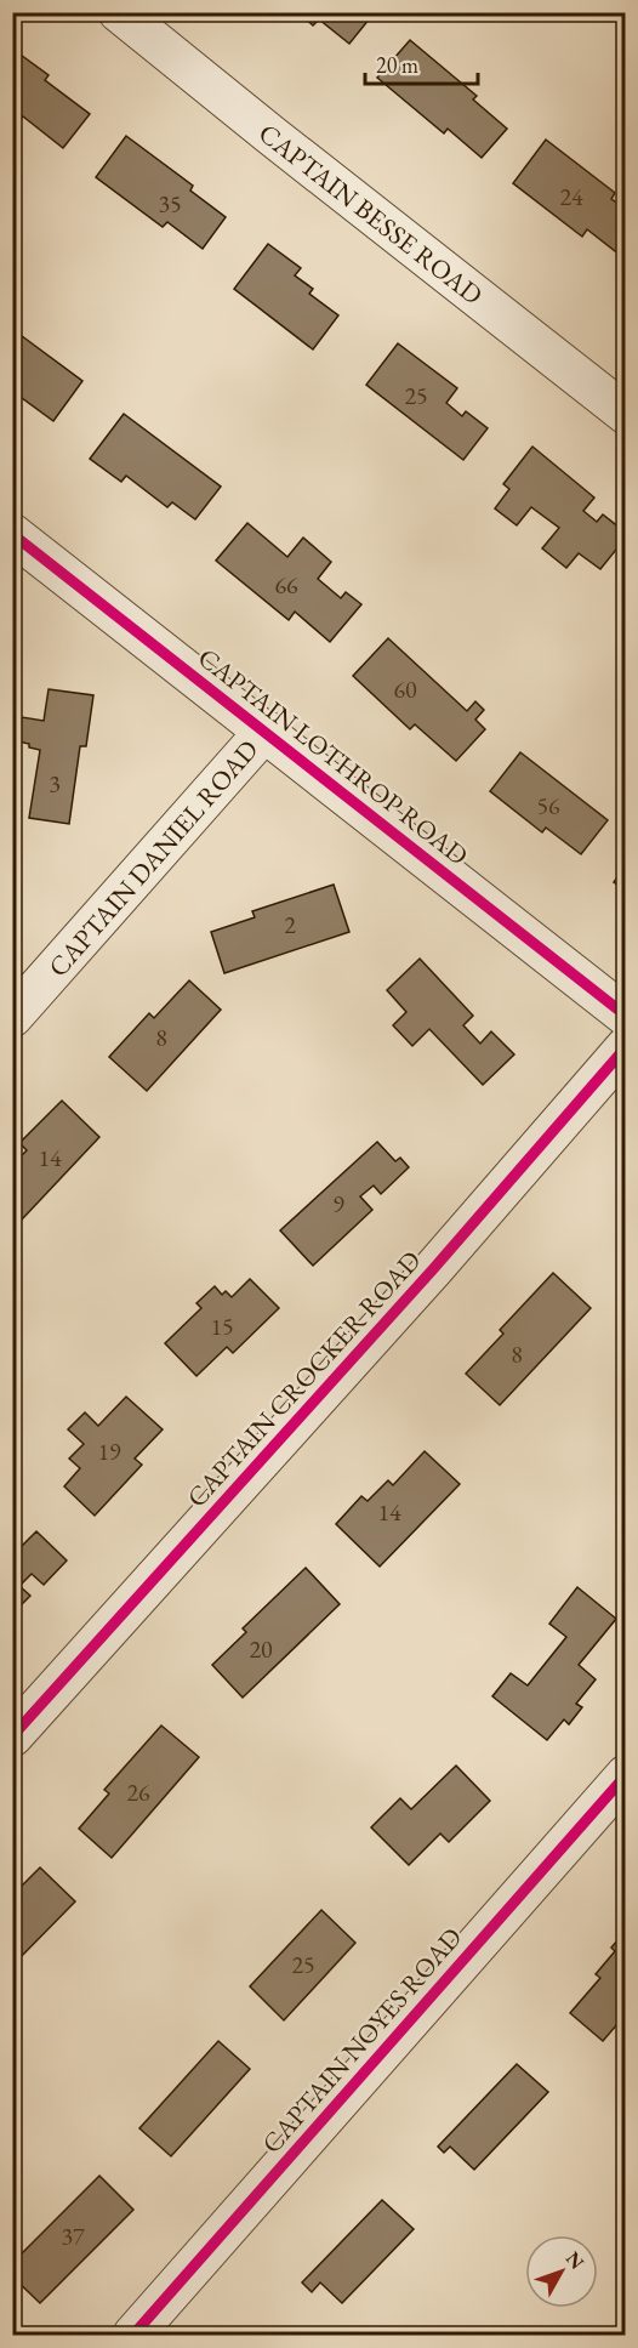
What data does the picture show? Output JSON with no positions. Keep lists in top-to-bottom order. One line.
{"streets":{"street":["CAPTAIN BESSE ROAD","CAPTAIN LOTHROP ROAD","CAPTAIN DANIEL ROAD","CAPTAIN CROCKER ROAD","CAPTAIN NOYES ROAD"]},"crossings":[["CAPTAIN LOTHROP ROAD","CAPTAIN DANIEL ROAD"]],"house_numbers":["24","35","25","66","60","3","56","2","8","14","9","15","8","19","14","20","26","25","37"],"scale_bar":"20 m","north":"top right"}
